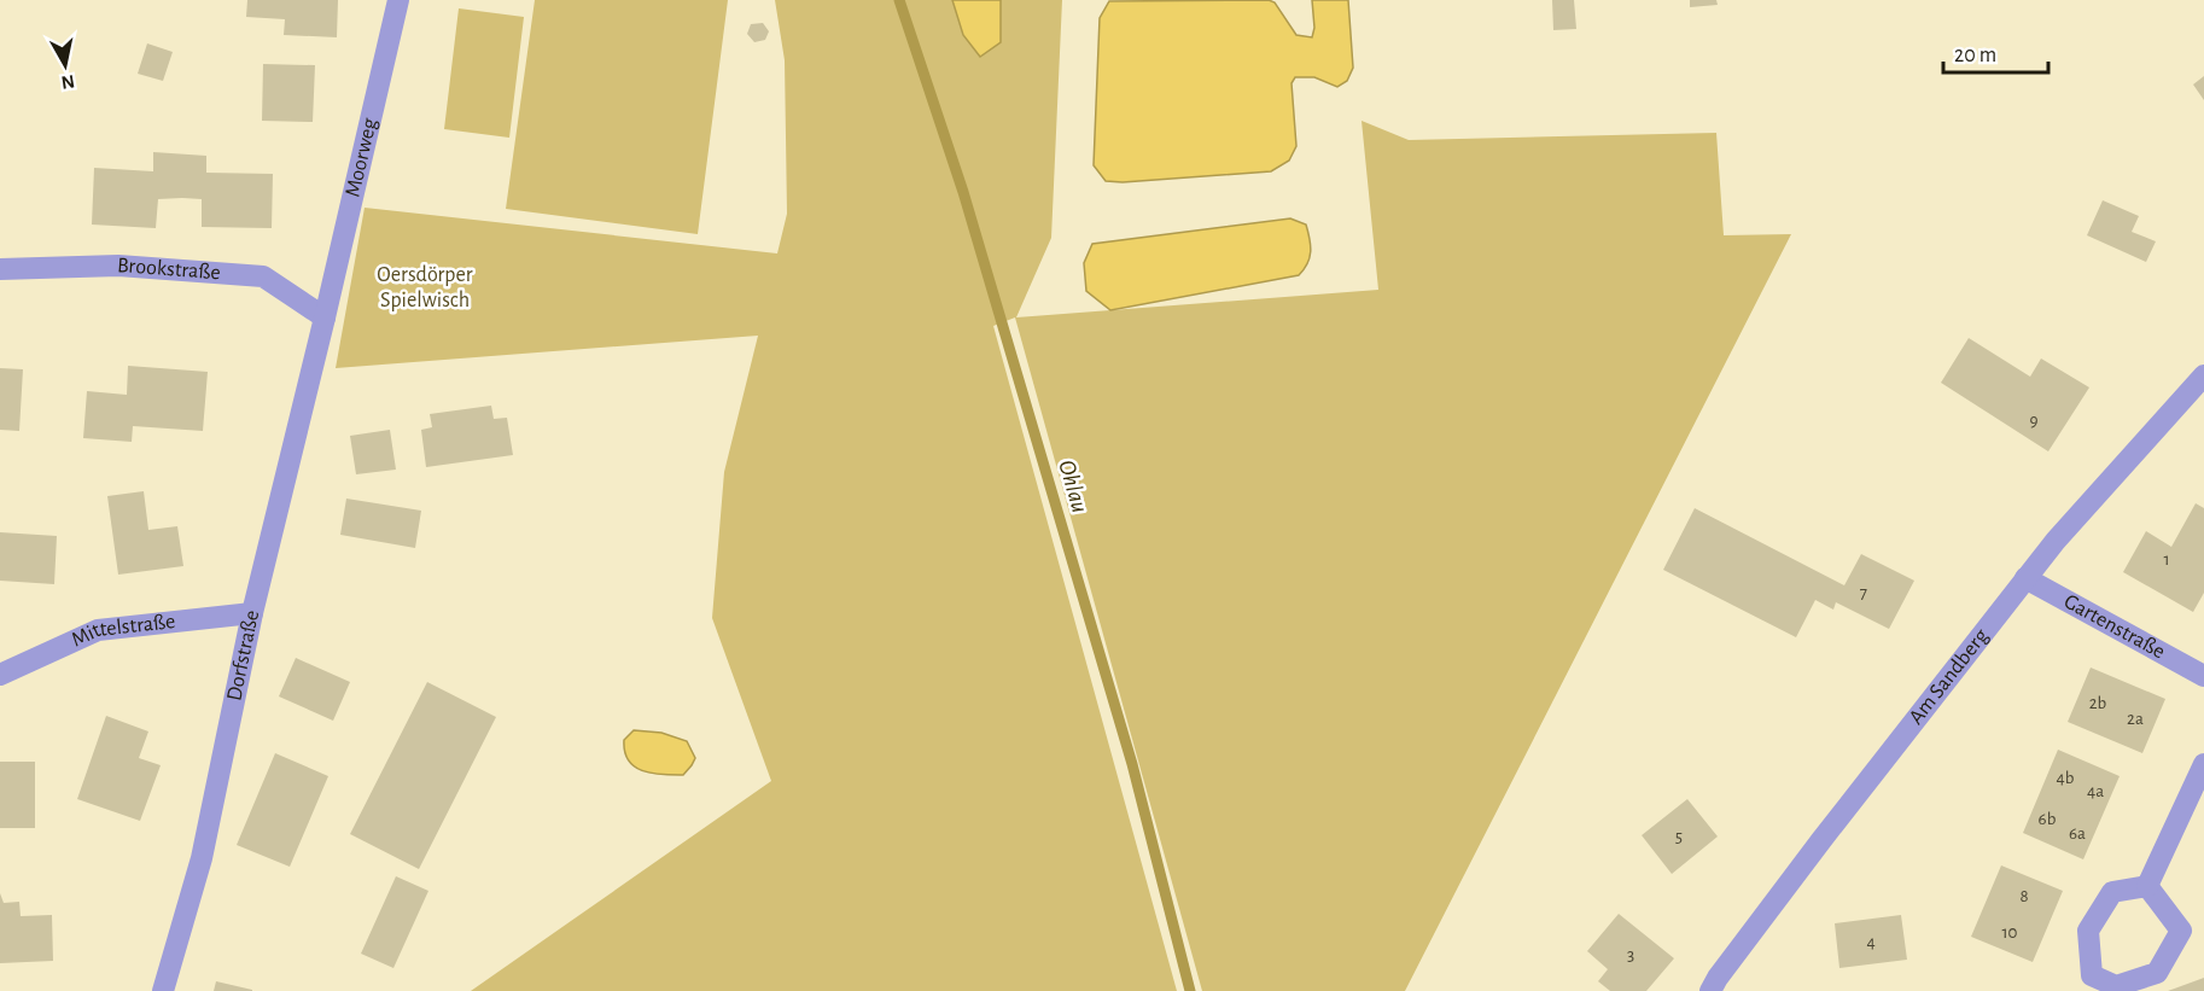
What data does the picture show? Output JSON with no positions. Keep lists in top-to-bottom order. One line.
{"streets":{"street":["Moorweg","Brookstraße","Gartenstraße","Mittelstraße","Dorfstraße","Am Sandberg"]},"crossings":[["Moorweg","Brookstraße"],["Moorweg","Dorfstraße"],["Brookstraße","Dorfstraße"],["Gartenstraße","Am Sandberg"],["Mittelstraße","Dorfstraße"]],"water":["Ohlau"],"parks":["Oersdörper Spielwisch"],"house_numbers":["9","1","7","2b","2a","4b","4a","6b","6a","5","8","10","4","3"],"scale_bar":"20 m","north":"bottom"}
